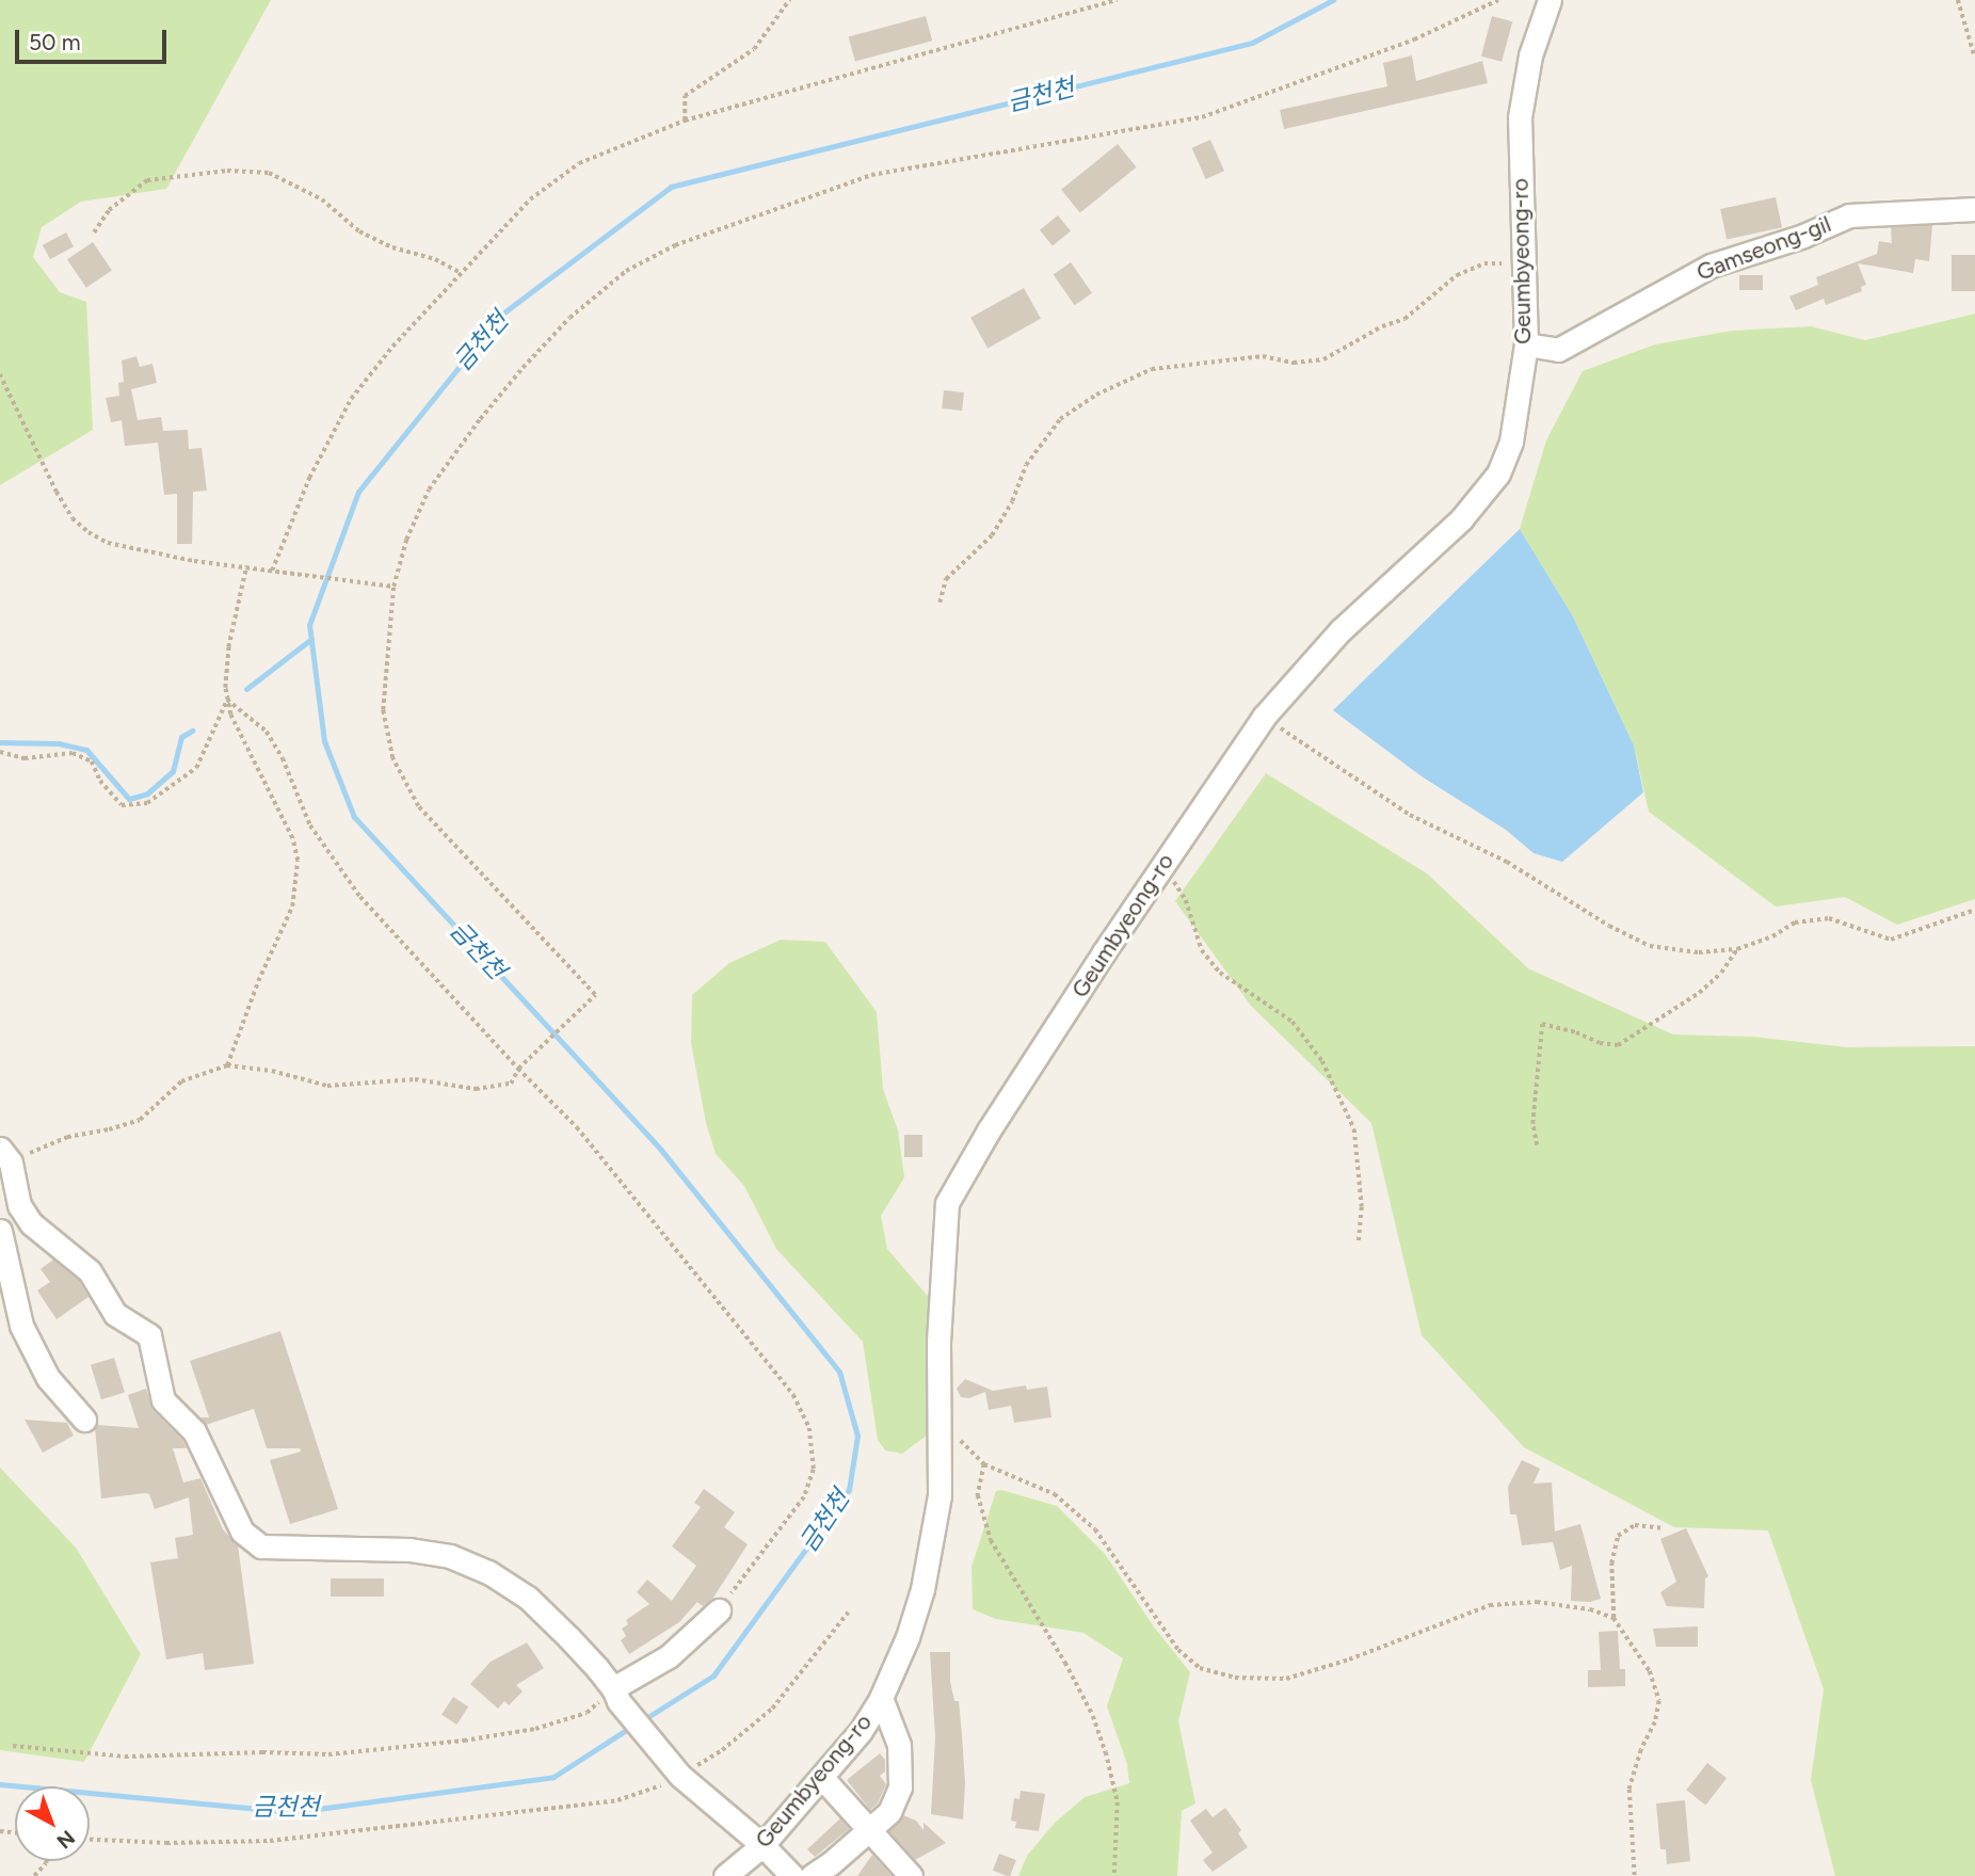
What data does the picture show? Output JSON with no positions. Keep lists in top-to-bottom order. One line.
{"streets":{"street":["Gamseong-gil","Geumbyeong-ro"]},"crossings":[["Gamseong-gil","Geumbyeong-ro"]],"water":["금천천"],"scale_bar":"50 m","north":"bottom right"}
